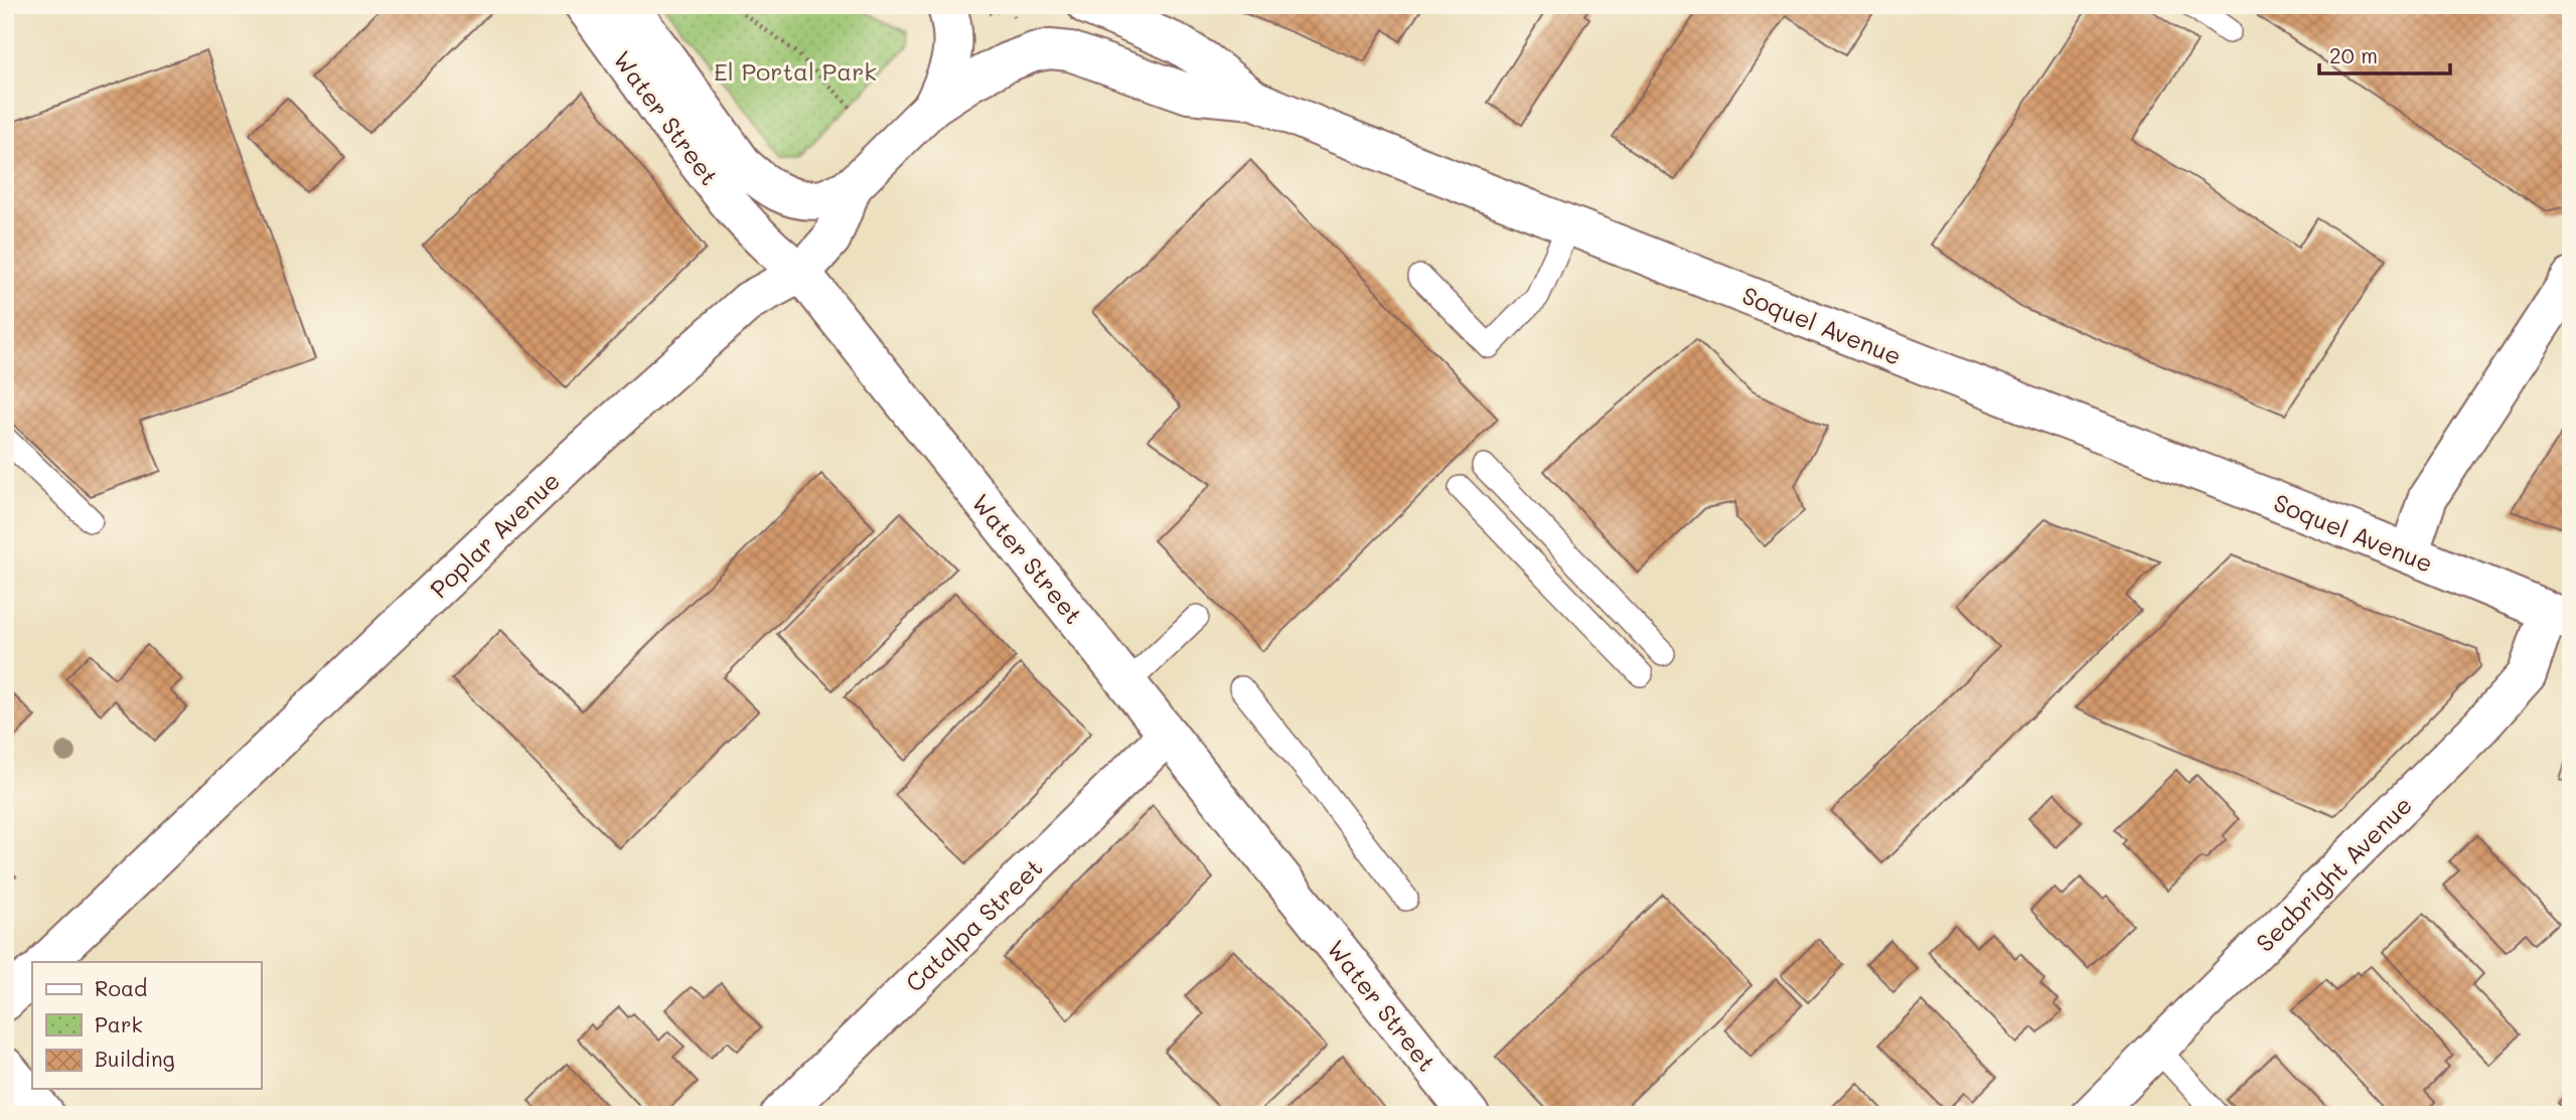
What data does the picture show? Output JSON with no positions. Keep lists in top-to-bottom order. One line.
{"streets":{"main road":["Water Street","Soquel Avenue","Poplar Avenue","Seabright Avenue","Catalpa Street"]},"crossings":[["Water Street","Poplar Avenue"],["Water Street","Catalpa Street"],["Soquel Avenue","Seabright Avenue"]],"parks":["El Portal Park"],"legend":["Road","Park","Building"],"scale_bar":"20 m"}
